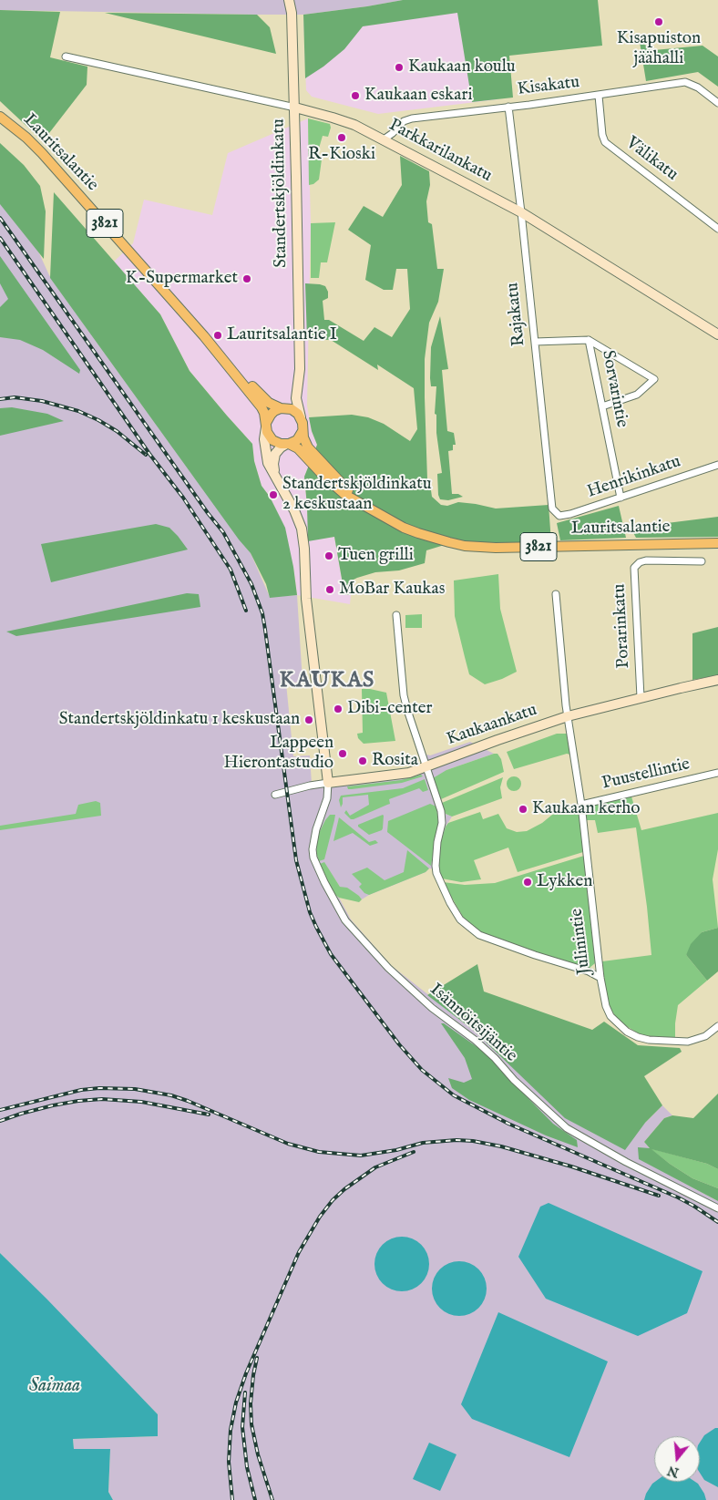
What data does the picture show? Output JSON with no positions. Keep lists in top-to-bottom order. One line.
{"streets":{"main road":["Lauritsalantie","3821"],"street":["Kisakatu","Parkkarilankatu","Välikatu","Standertskjöldinkatu","Rajakatu","Sorvarintie","Henrikinkatu","Porarinkatu","Kaukaankatu","Puustellintie","Julinintie","Isännöitsijäntie"]},"crossings":[["Kisakatu","Parkkarilankatu"],["Kisakatu","Välikatu"],["Kisakatu","Rajakatu"],["Parkkarilankatu","Standertskjöldinkatu"],["Parkkarilankatu","Rajakatu"],["Lauritsalantie","Standertskjöldinkatu"],["Rajakatu","Sorvarintie"],["Rajakatu","Henrikinkatu"],["Sorvarintie","Henrikinkatu"],["Porarinkatu","Kaukaankatu"],["Kaukaankatu","Julinintie"],["Kaukaankatu","Isännöitsijäntie"],["Puustellintie","Julinintie"]],"districts":["KAUKAS"],"water":["Saimaa"],"places":["Kisapuiston jäähalli","Kaukaan koulu","Kaukaan eskari","R-Kioski","K-Supermarket","Lauritsalantie I","Standertskjöldinkatu 2 keskustaan","Tuen grilli","MoBar Kaukas","Dibi-center","Standertskjöldinkatu 1 keskustaan","Lappeen Hierontastudio","Rosita","Kaukaan kerho","Lykken"],"north":"bottom"}
